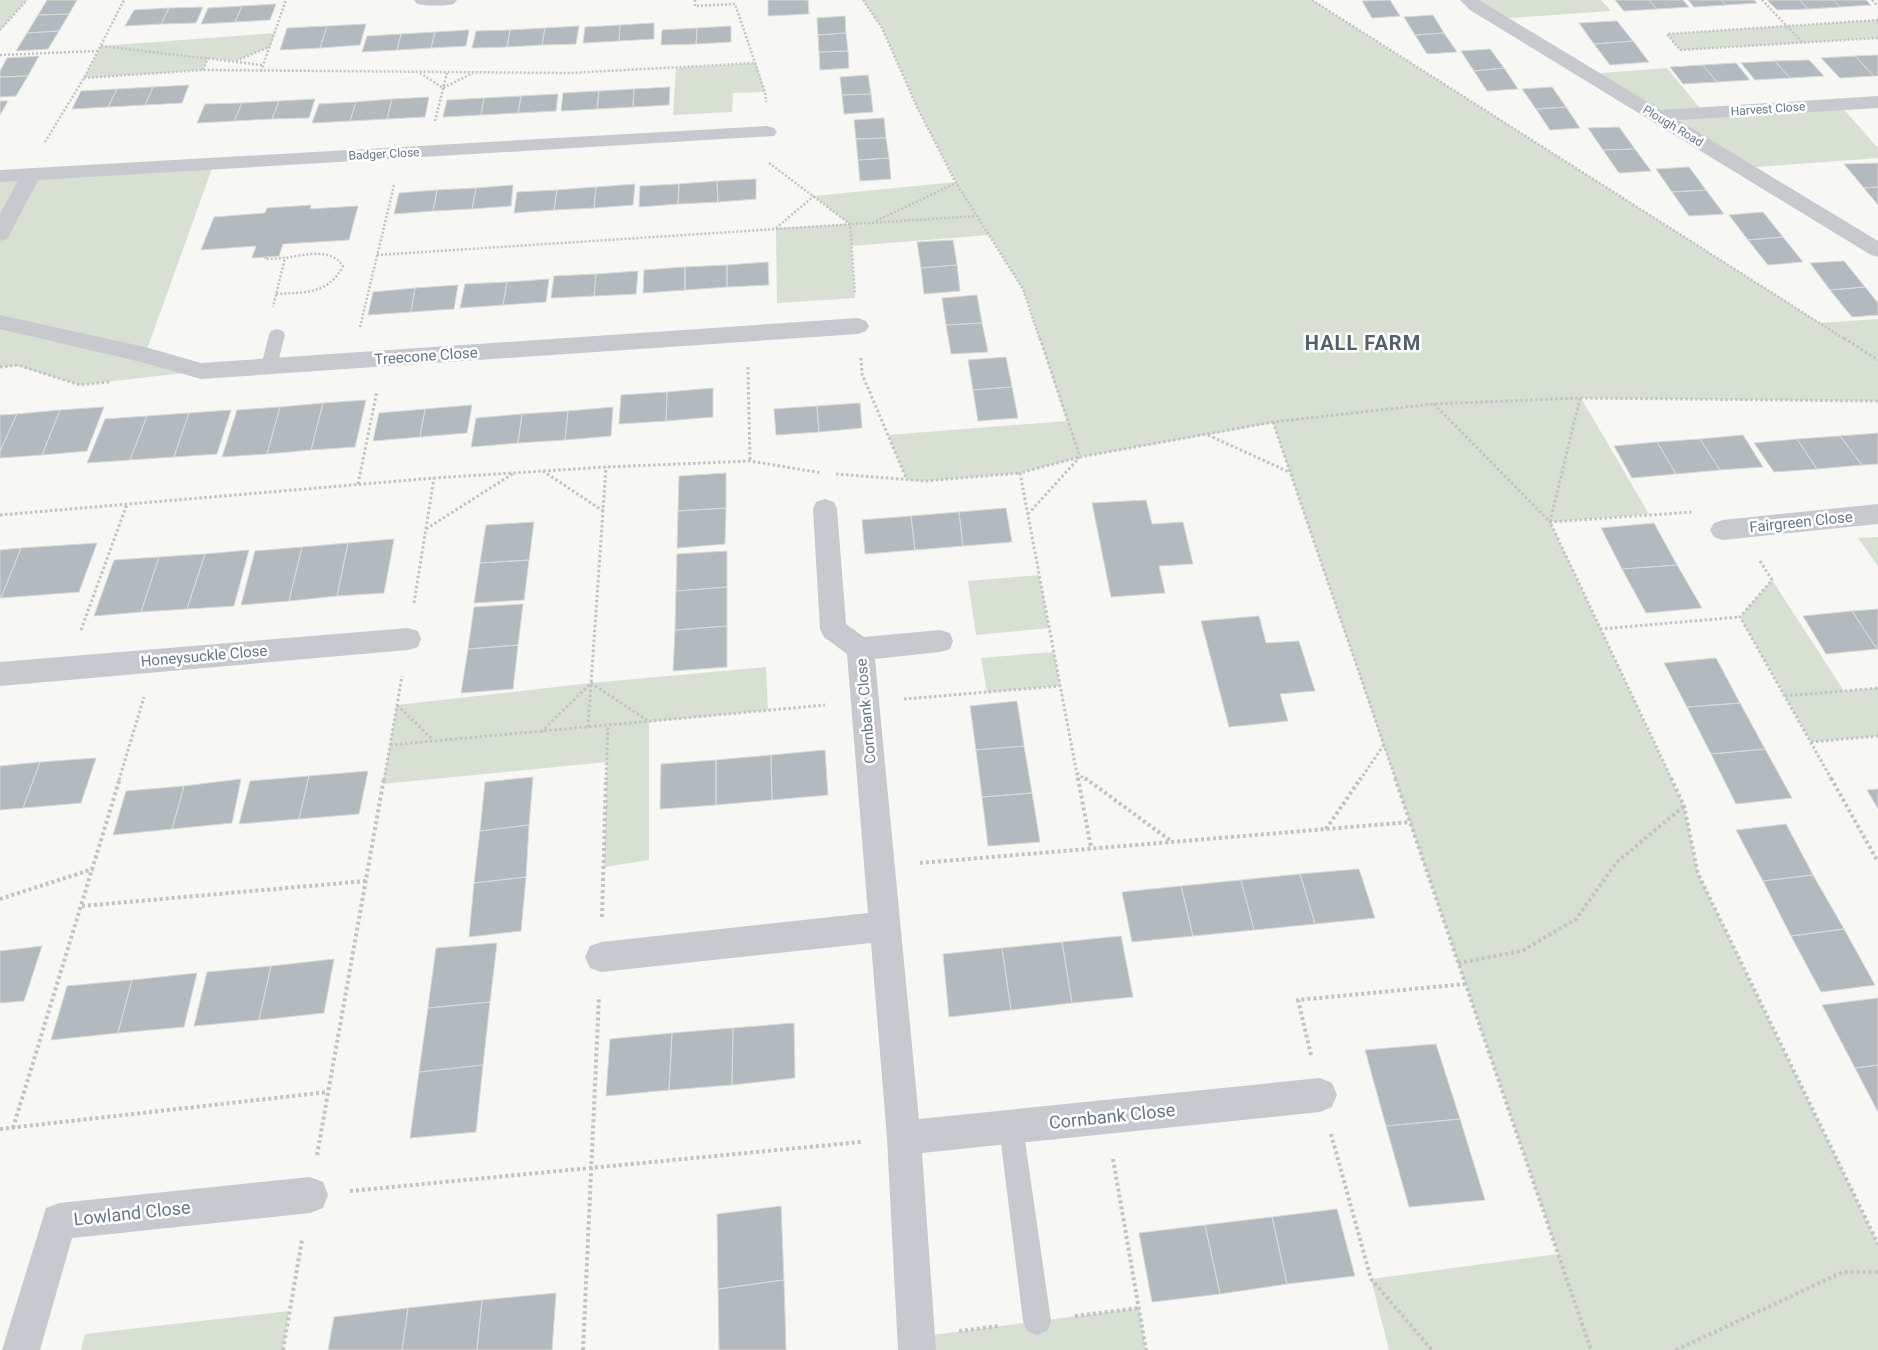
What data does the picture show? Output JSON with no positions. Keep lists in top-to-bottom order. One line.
{"streets":{"street":["Harvest Close","Plough Road","Badger Close","Treecone Close","Fairgreen Close","Honeysuckle Close","Cornbank Close","Lowland Close"]},"crossings":[["Harvest Close","Plough Road"]],"districts":["HALL FARM"]}
